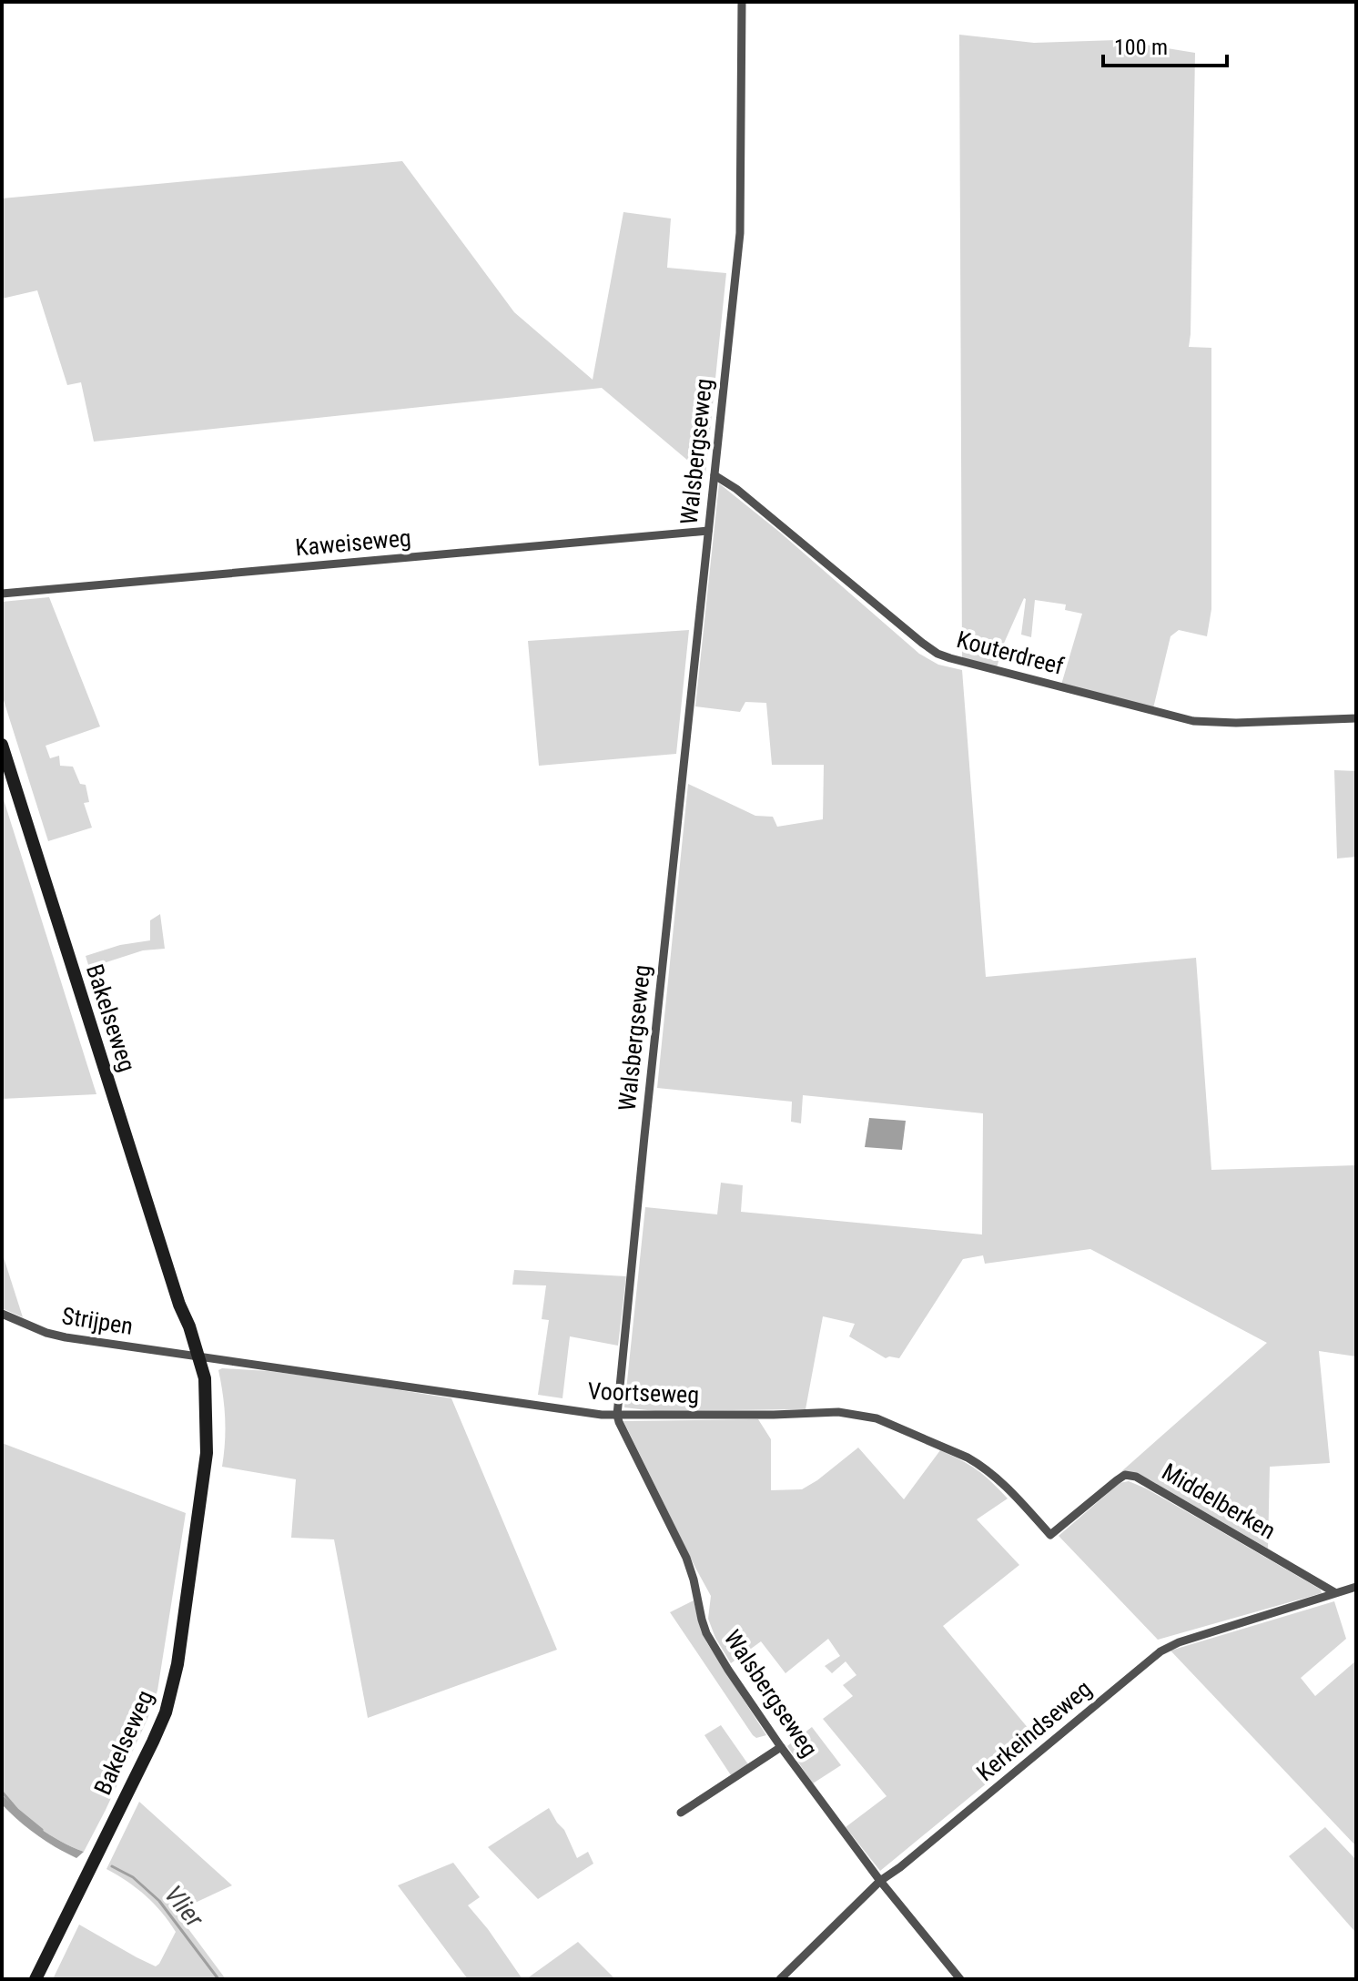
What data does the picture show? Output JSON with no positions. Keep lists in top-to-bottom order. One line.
{"streets":{"main road":["Bakelseweg"],"street":["Walsbergseweg","Kaweiseweg","Kouterdreef","Strijpen","Voortseweg","Middelberken","Kerkeindseweg"]},"crossings":[["Walsbergseweg","Kaweiseweg"],["Walsbergseweg","Kouterdreef"],["Walsbergseweg","Voortseweg"],["Walsbergseweg","Kerkeindseweg"],["Bakelseweg","Strijpen"],["Bakelseweg","Voortseweg"],["Strijpen","Voortseweg"],["Voortseweg","Middelberken"],["Middelberken","Kerkeindseweg"]],"water":["Vlier"],"scale_bar":"100 m"}
